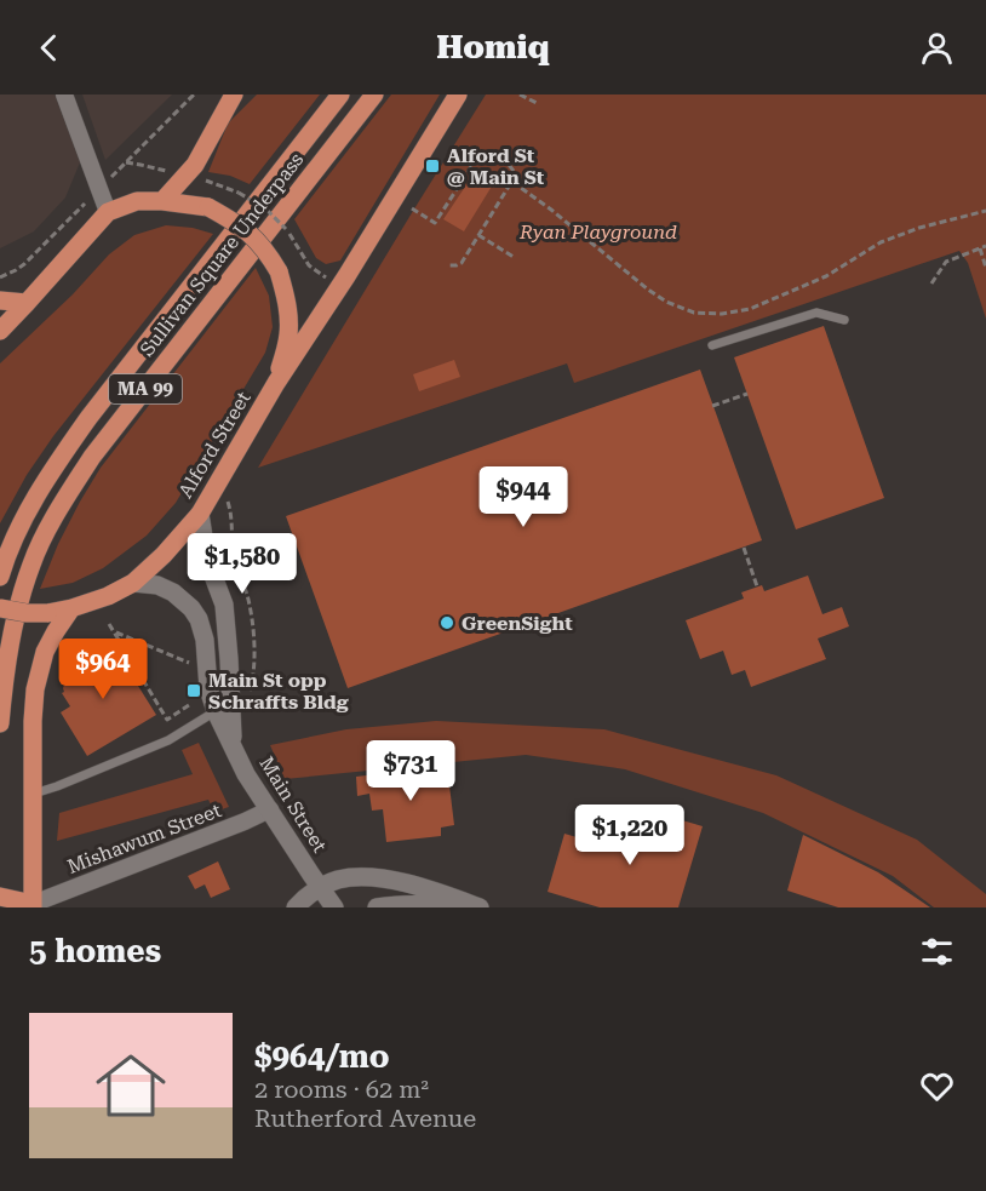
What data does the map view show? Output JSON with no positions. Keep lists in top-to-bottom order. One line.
{"streets":{"main road":["Sullivan Square Underpass","MA 99","Alford Street","Main Street"],"street":["Mishawum Street"]},"crossings":[["Alford Street","Main Street"],["Main Street","Mishawum Street"]],"parks":["Ryan Playground"],"places":{"transit":["Alford St @ Main St","Main St opp Schraffts Bldg"],"other":["GreenSight"]},"page":{"header":"Homiq","price":["$944","$1,580","$964","$731","$1,220"],"heading":"5 homes","list":[{"name":"$964/mo","note":"2 rooms · 62 m² · Rutherford Avenue"}]}}
